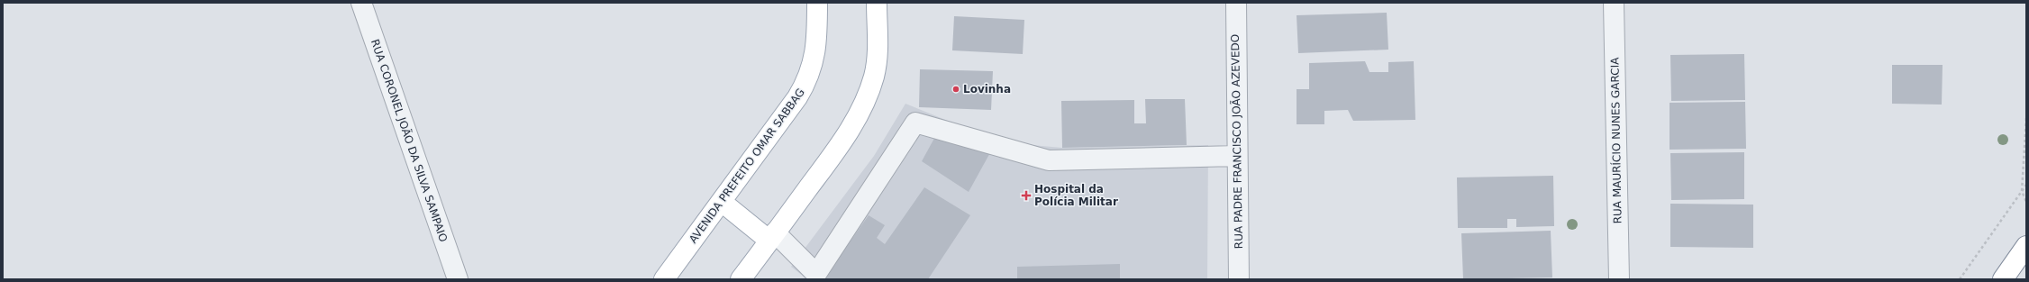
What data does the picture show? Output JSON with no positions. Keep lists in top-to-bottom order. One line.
{"streets":{"main road":["AVENIDA PREFEITO OMAR SABBAG"],"street":["RUA CORONEL JOÃO DA SILVA SAMPAIO","RUA MAURÍCIO NUNES GARCIA","RUA PADRE FRANCISCO JOÃO AZEVEDO"]},"places":{"other":["Lovinha"],"health":["Hospital da Polícia Militar"]}}
